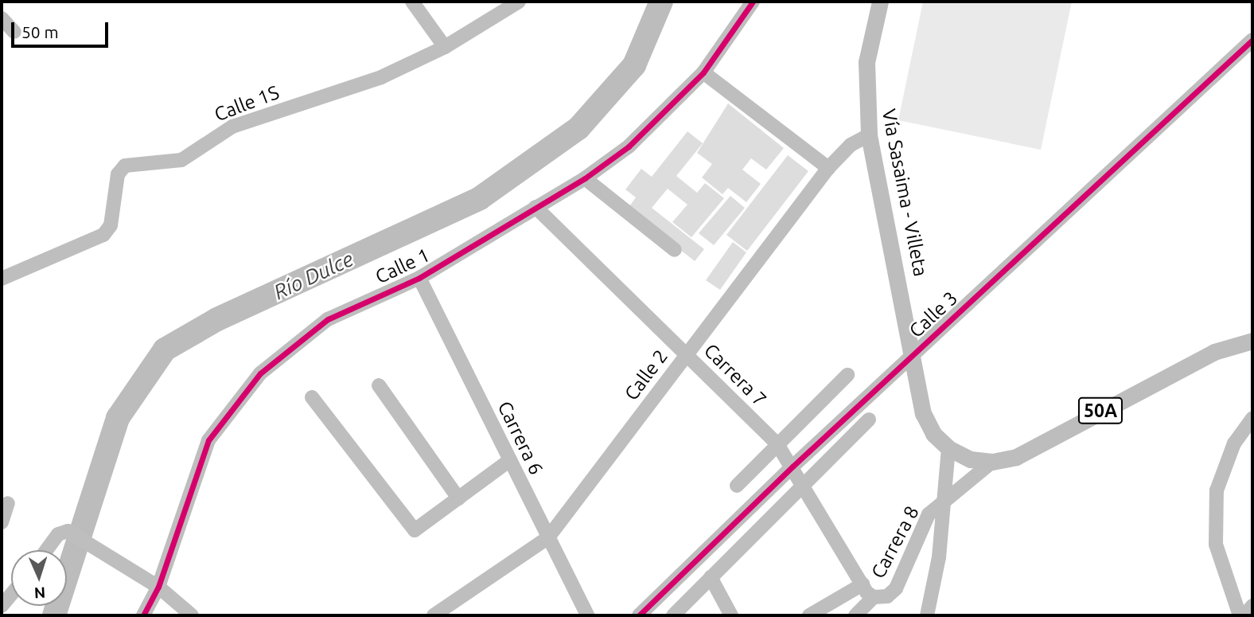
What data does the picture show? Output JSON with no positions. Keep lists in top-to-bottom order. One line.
{"streets":{"main road":["Vía Sasaima - Villeta","50A"],"street":["Calle 1S","Calle 1","Calle 3","Calle 2","Carrera 7","Carrera 6","Carrera 8"]},"crossings":[["Vía Sasaima - Villeta","Calle 2"],["Calle 1","Carrera 7"],["Calle 1","Carrera 6"],["Calle 3","Carrera 7"],["Calle 2","Carrera 7"],["Calle 2","Carrera 6"],["Carrera 7","Carrera 8"]],"water":["Río Dulce"],"scale_bar":"50 m","north":"bottom"}
